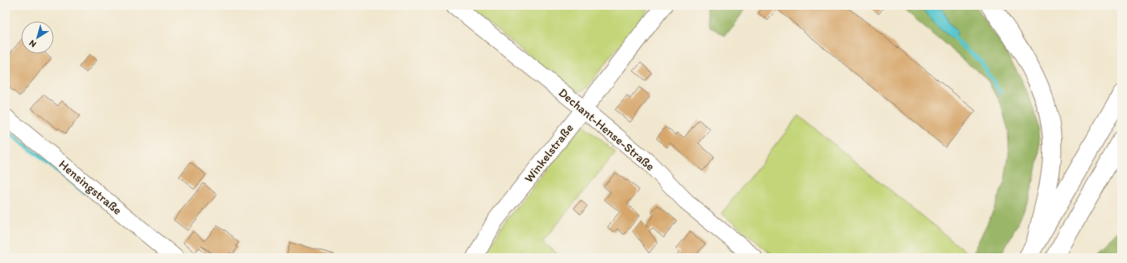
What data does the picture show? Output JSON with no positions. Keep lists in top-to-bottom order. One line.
{"streets":{"street":["Dechant-Hense-Straße","Winkelstraße","Hensingstraße"]},"crossings":[["Dechant-Hense-Straße","Winkelstraße"]],"north":"bottom left"}
